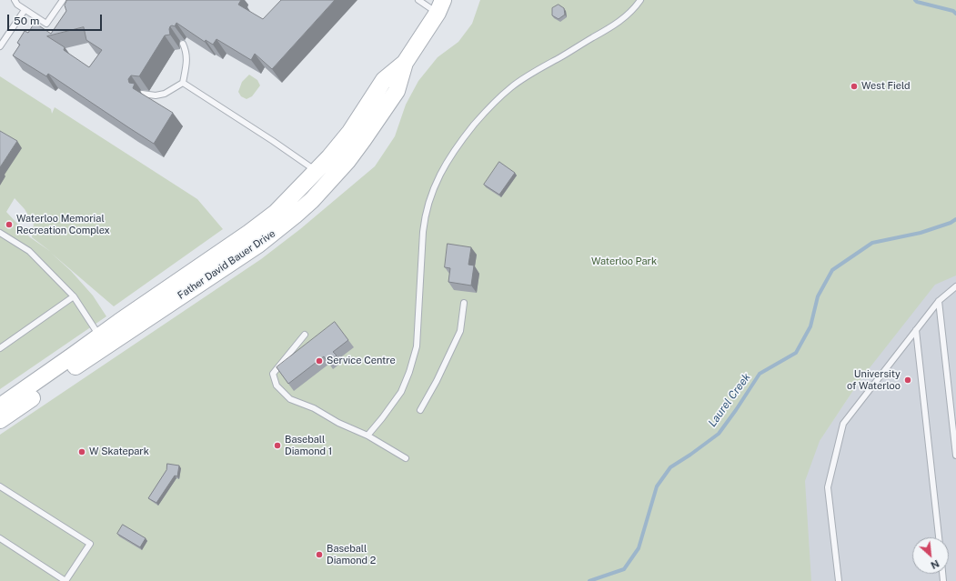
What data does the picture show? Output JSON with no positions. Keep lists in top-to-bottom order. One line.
{"streets":{"street":["Father David Bauer Drive"]},"water":["Laurel Creek"],"parks":["Waterloo Park"],"places":["West Field","Waterloo Memorial Recreation Complex","Service Centre","University of Waterloo","Baseball Diamond 1","W Skatepark","Baseball Diamond 2"],"scale_bar":"50 m","north":"bottom right"}
